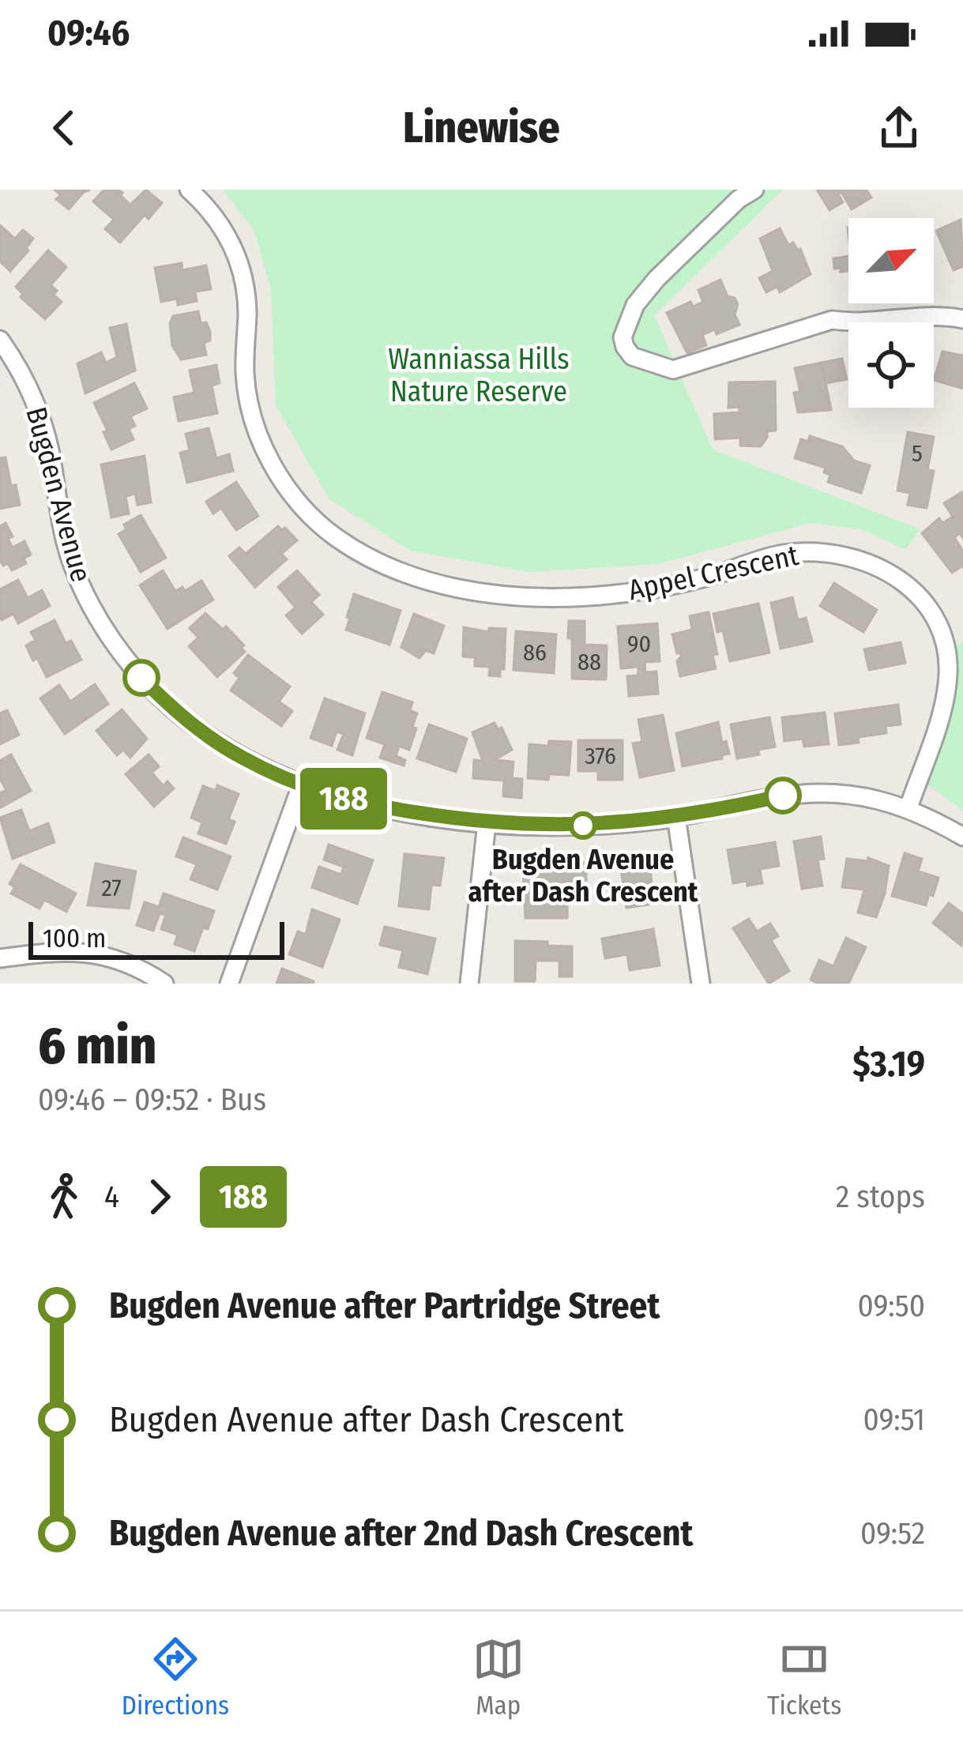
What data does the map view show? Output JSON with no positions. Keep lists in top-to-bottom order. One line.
{"streets":{"street":["Bugden Avenue","Appel Crescent"]},"crossings":[["Bugden Avenue","Appel Crescent"]],"parks":["Wanniassa Hills Nature Reserve"],"places":["Bugden Avenue after Dash Crescent"],"lines":["bus line 188"],"house_numbers":["5","90","86","88","376","27"],"scale_bar":"100 m","north":"top right","page":{"status":"09:46","header":"Linewise","on_map":"188","scale":"100 m","heading":["6 min","09:46 – 09:52 · Bus","$3.19"],"legs":["4","188","2 stops"],"list":[{"name":"Bugden Avenue after Partridge Street","value":"09:50"},{"name":"Bugden Avenue after Dash Crescent","value":"09:51"},{"name":"Bugden Avenue after 2nd Dash Crescent","value":"09:52"}],"tabs":["Directions","Map","Tickets"]}}
